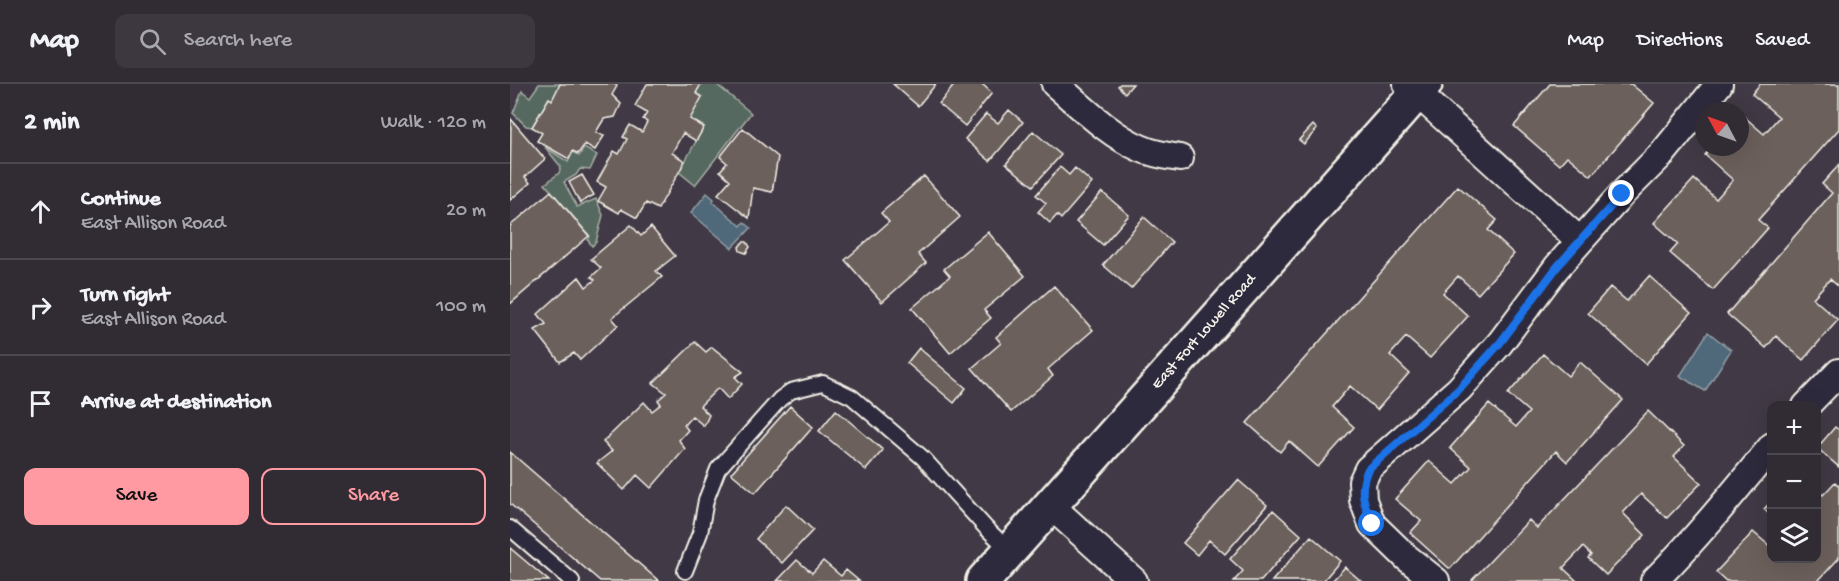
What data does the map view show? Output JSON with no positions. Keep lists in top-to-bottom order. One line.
{"streets":{"main road":["East Fort Lowell Road"]},"north":"top left","page":{"header":"Map","search":"Search here","nav":["Map","Directions","Saved"],"heading":["2 min","Walk · 120 m"],"list":[["Continue","East Allison Road","20 m"],["Turn right","East Allison Road","100 m"],"Arrive at destination"],"map_buttons":["+","−"],"buttons":["Save","Share"]}}
